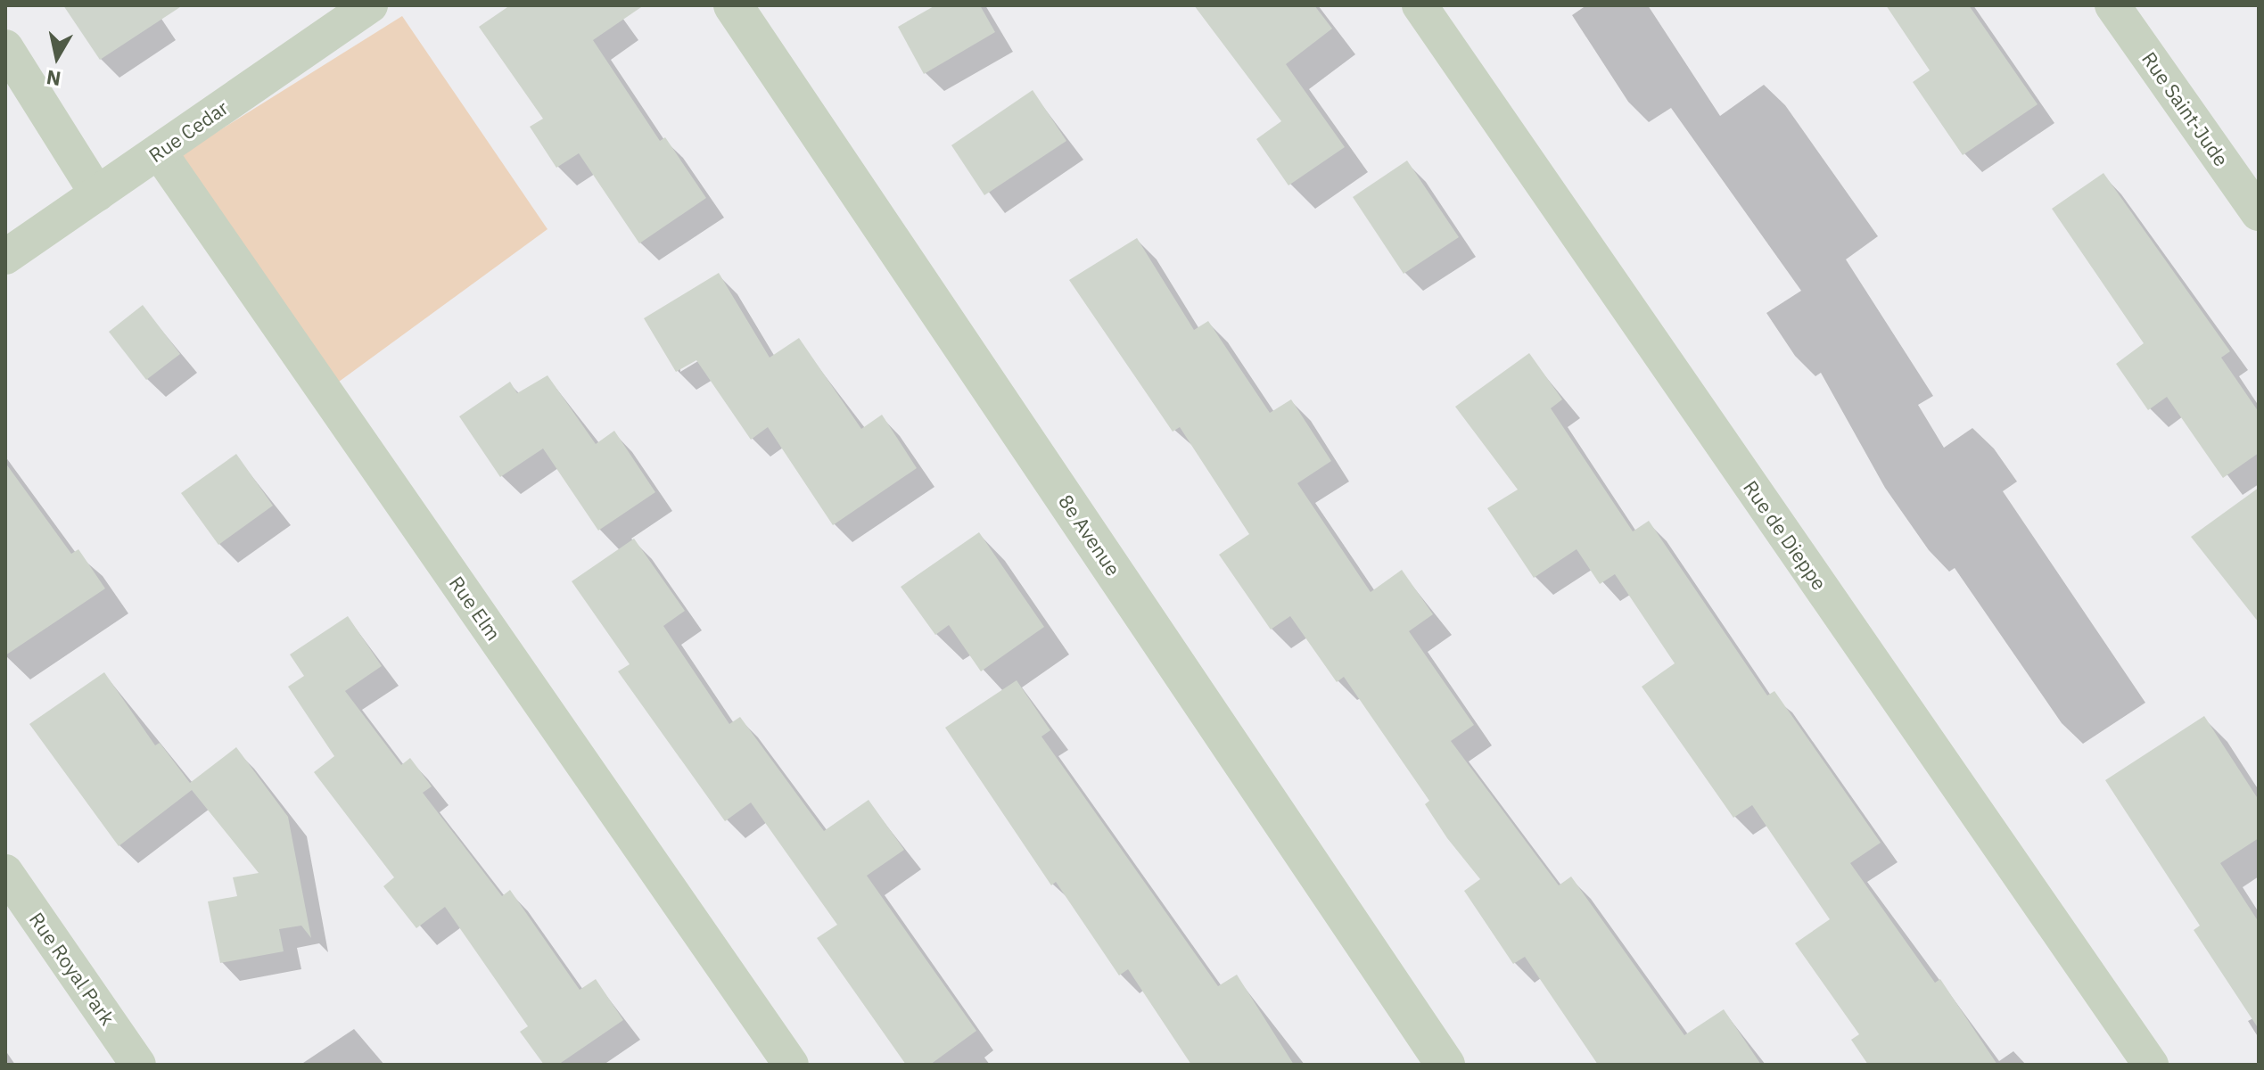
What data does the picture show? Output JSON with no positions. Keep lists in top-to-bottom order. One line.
{"streets":{"street":["Rue Saint-Jude","Rue Cedar","8e Avenue","Rue de Dieppe","Rue Elm","Rue Royal Park"]},"crossings":[["Rue Cedar","Rue Elm"]],"north":"bottom"}
